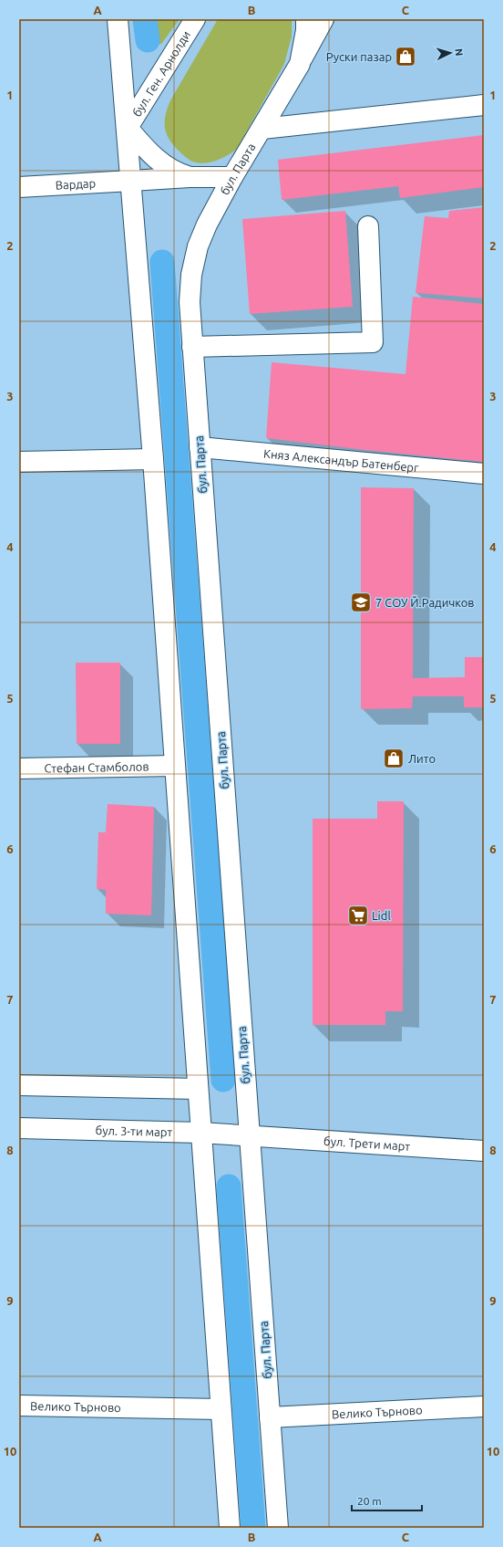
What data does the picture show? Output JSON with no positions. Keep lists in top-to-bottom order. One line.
{"streets":{"main road":["бул. Ген. Арнолди","бул. Парта","Вардар","Княз Александър Батенберг","Стефан Стамболов","бул. 3-ти март","бул. Трети март","Велико Търново"]},"crossings":[["бул. Парта","Вардар"],["бул. Парта","Княз Александър Батенберг"],["бул. Парта","бул. 3-ти март"],["бул. Парта","бул. Трети март"],["бул. Парта","Велико Търново"],["бул. 3-ти март","бул. Трети март"]],"places":{"shop":["Руски пазар","Лито"],"school or university":["7 СОУ Й.Радичков"],"supermarket":["Lidl"]},"scale_bar":"20 m","north":"right","grid":{"columns":["A","B","C"],"rows":["1","2","3","4","5","6","7","8","9","10"]}}
